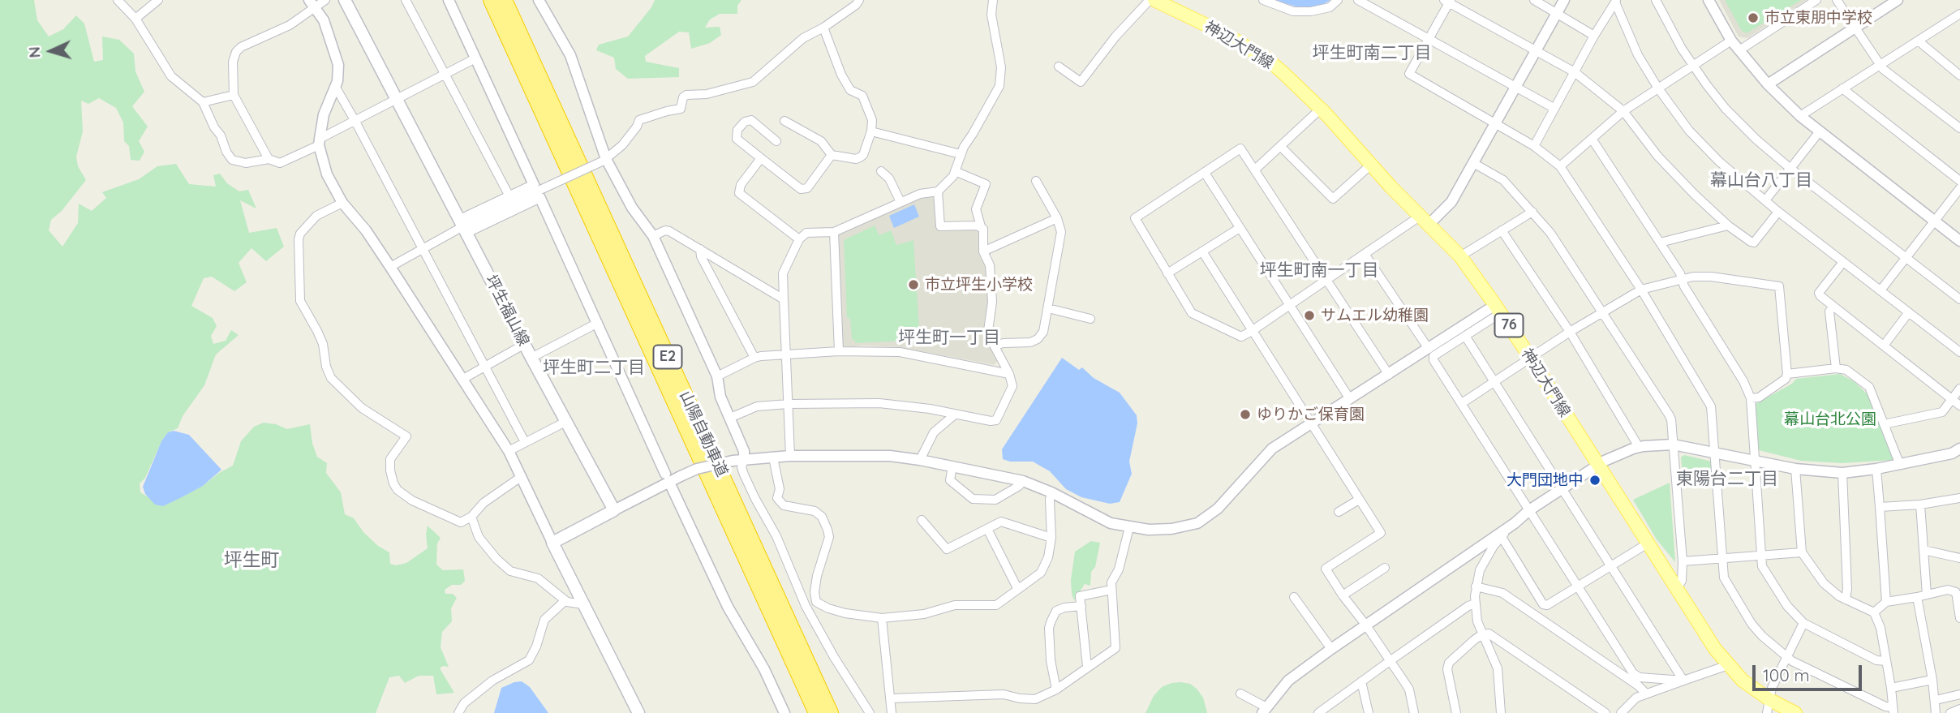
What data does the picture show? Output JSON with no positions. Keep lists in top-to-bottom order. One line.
{"streets":{"highway":["E2","山陽自動車道"],"main road":["神辺大門線","坪生福山線","76"]},"districts":["坪生町南二丁目","幕山台八丁目","坪生町南一丁目","坪生町一丁目","坪生町二丁目","東陽台二丁目","坪生町"],"parks":["幕山台北公園"],"places":["市立東朋中学校","市立坪生小学校","サムエル幼稚園","ゆりかご保育園","大門団地中"],"scale_bar":"100 m","north":"left"}
